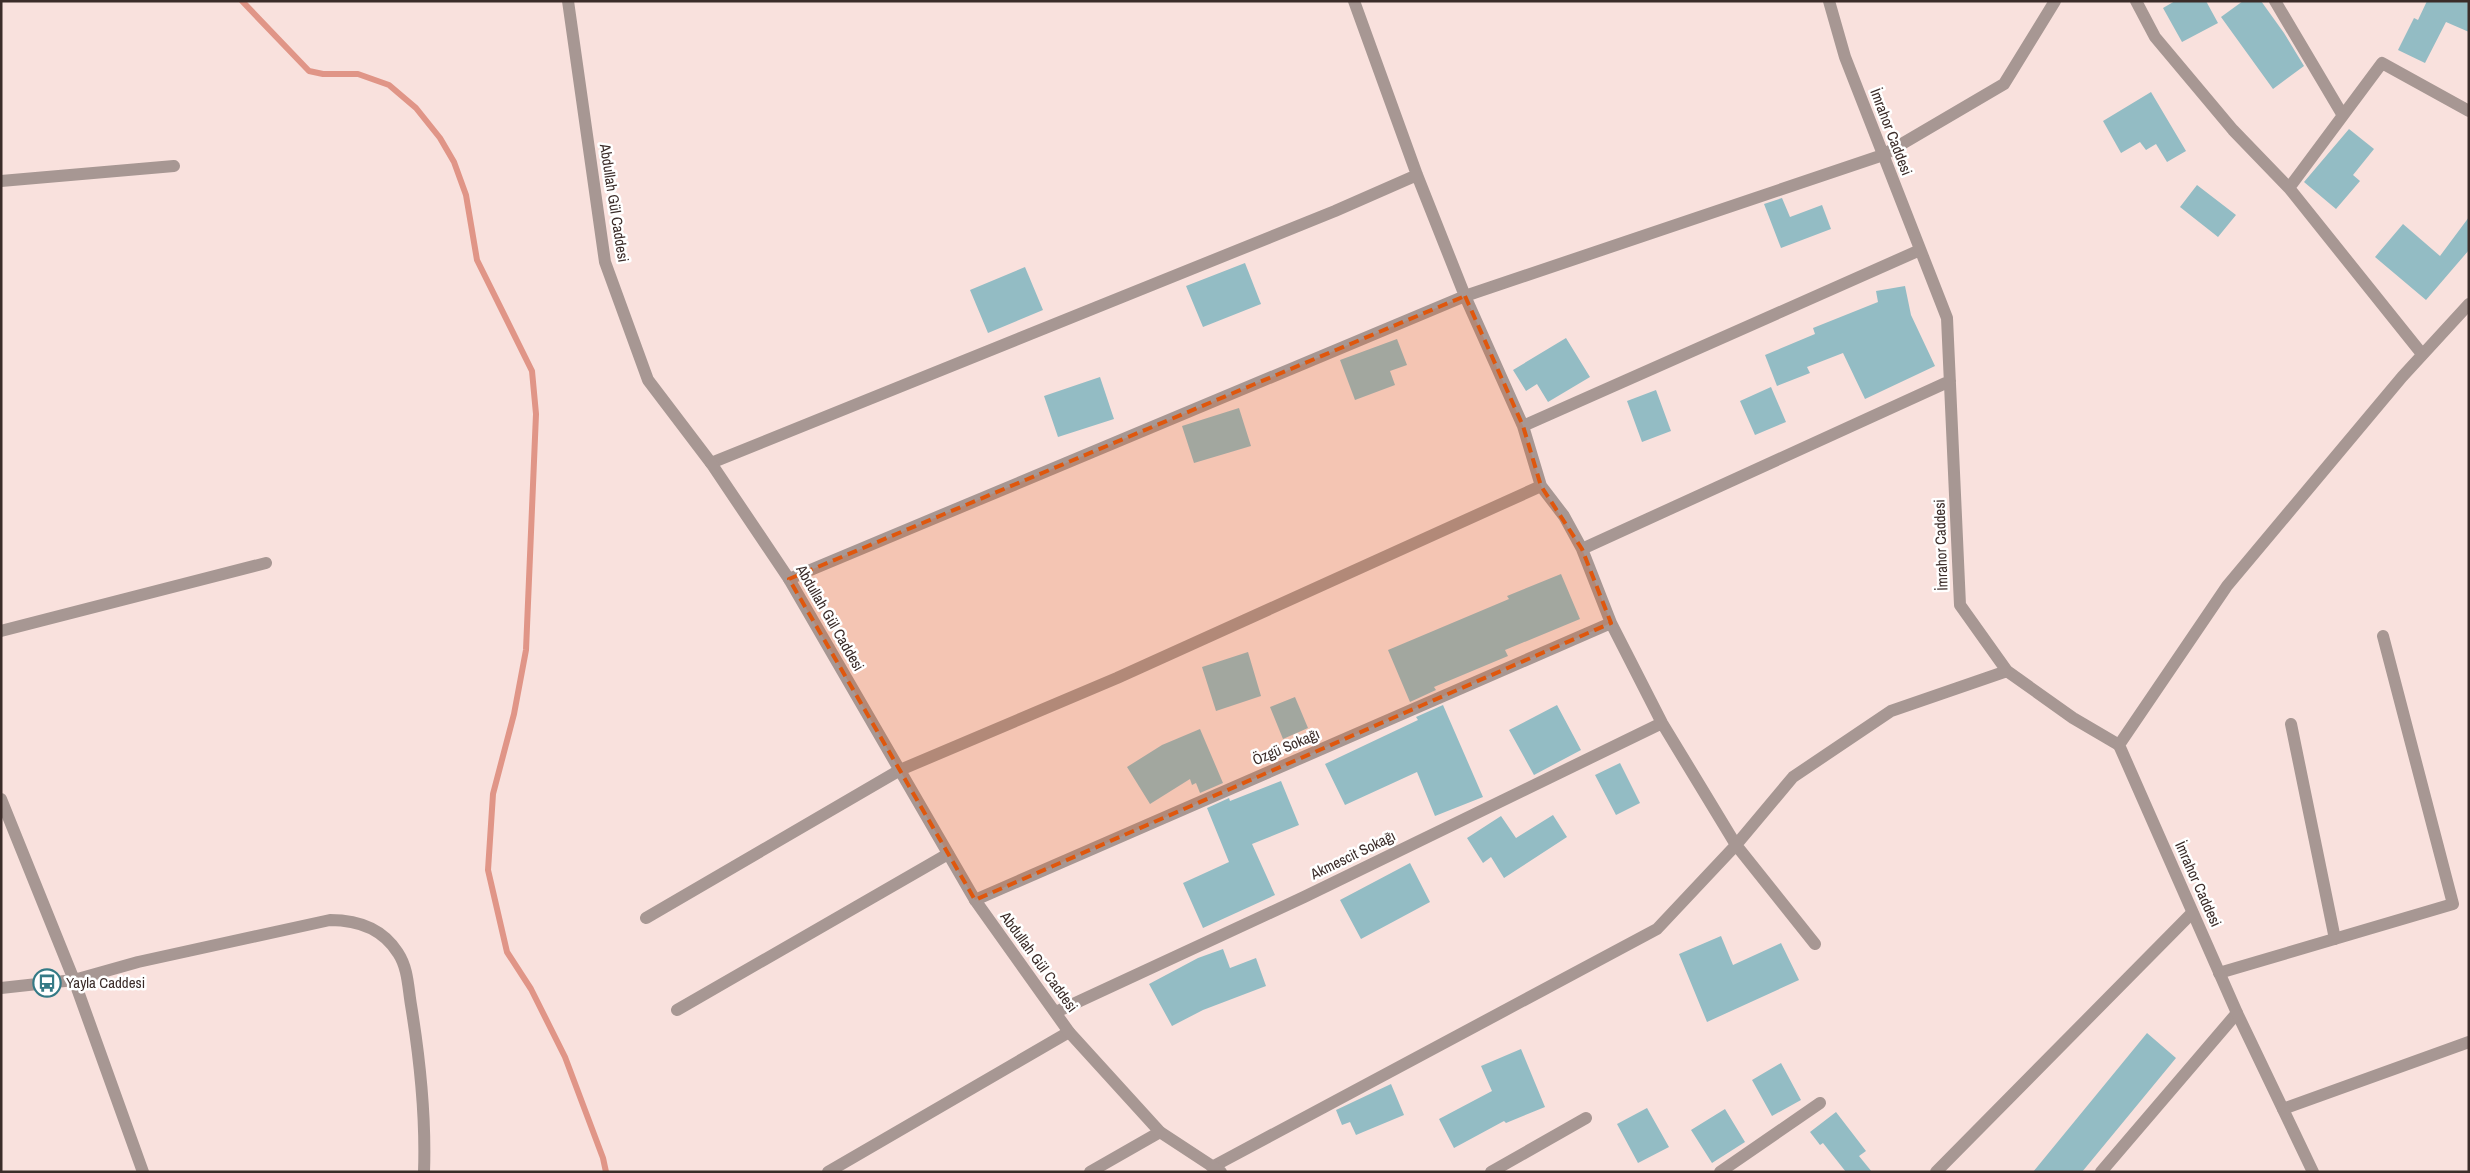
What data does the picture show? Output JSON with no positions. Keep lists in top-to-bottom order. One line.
{"streets":{"street":["İmrahor Caddesi","Abdullah Gül Caddesi","Özgü Sokağı","Akmescit Sokağı"]},"crossings":[["Abdullah Gül Caddesi","Özgü Sokağı"],["Abdullah Gül Caddesi","Akmescit Sokağı"]],"places":{"bus stop":["Yayla Caddesi"]}}
